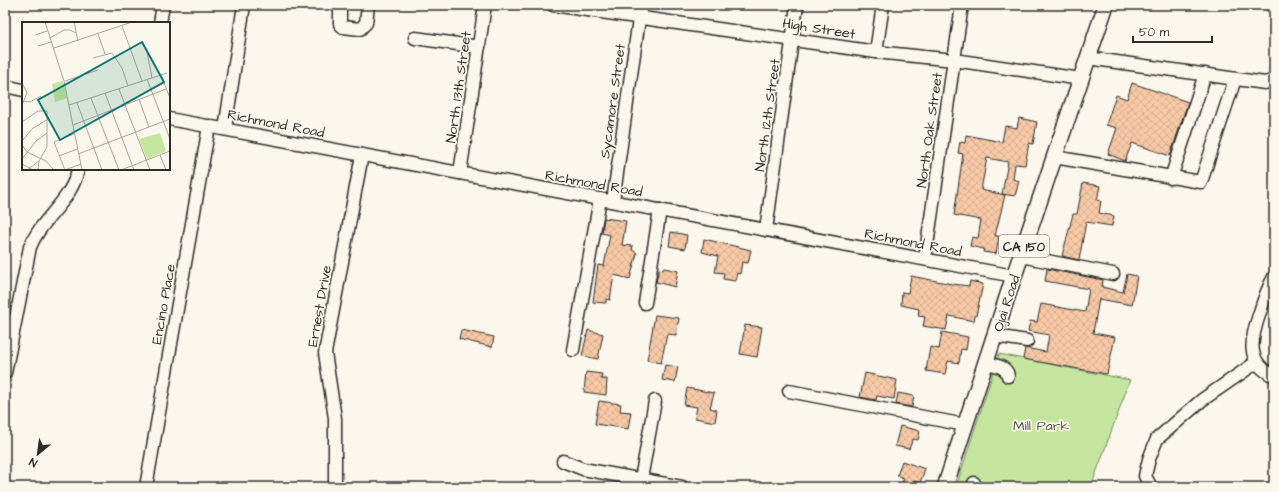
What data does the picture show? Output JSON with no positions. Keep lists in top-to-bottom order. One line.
{"streets":{"main road":["CA 150","Ojai Road"],"street":["High Street","North 13th Street","Sycamore Street","North 12th Street","Richmond Road","North Oak Street","Encino Place","Ernest Drive"]},"crossings":[["High Street","Sycamore Street"],["High Street","North 12th Street"],["High Street","North Oak Street"],["High Street","Ojai Road"],["North 13th Street","Richmond Road"],["Sycamore Street","Richmond Road"],["North 12th Street","Richmond Road"],["Richmond Road","North Oak Street"],["Richmond Road","Ojai Road"],["Richmond Road","Encino Place"],["Richmond Road","Ernest Drive"]],"parks":["Mill Park"],"scale_bar":"50 m","north":"bottom left"}
